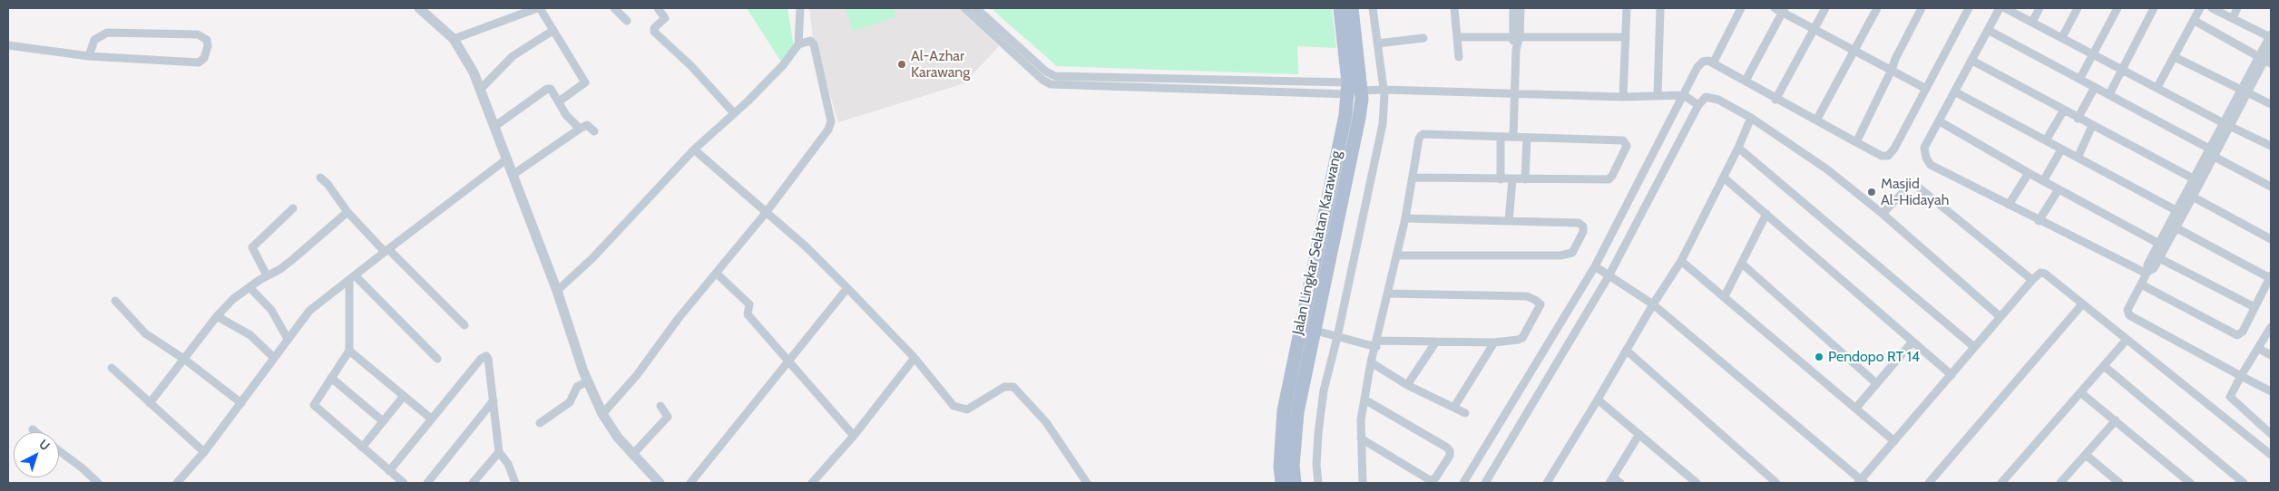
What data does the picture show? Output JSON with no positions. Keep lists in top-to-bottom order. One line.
{"streets":{"main road":["Jalan Lingkar Selatan Karawang"]},"places":["Al-Azhar Karawang","Masjid Al-Hidayah","Pendopo RT 14"],"north":"top right"}
